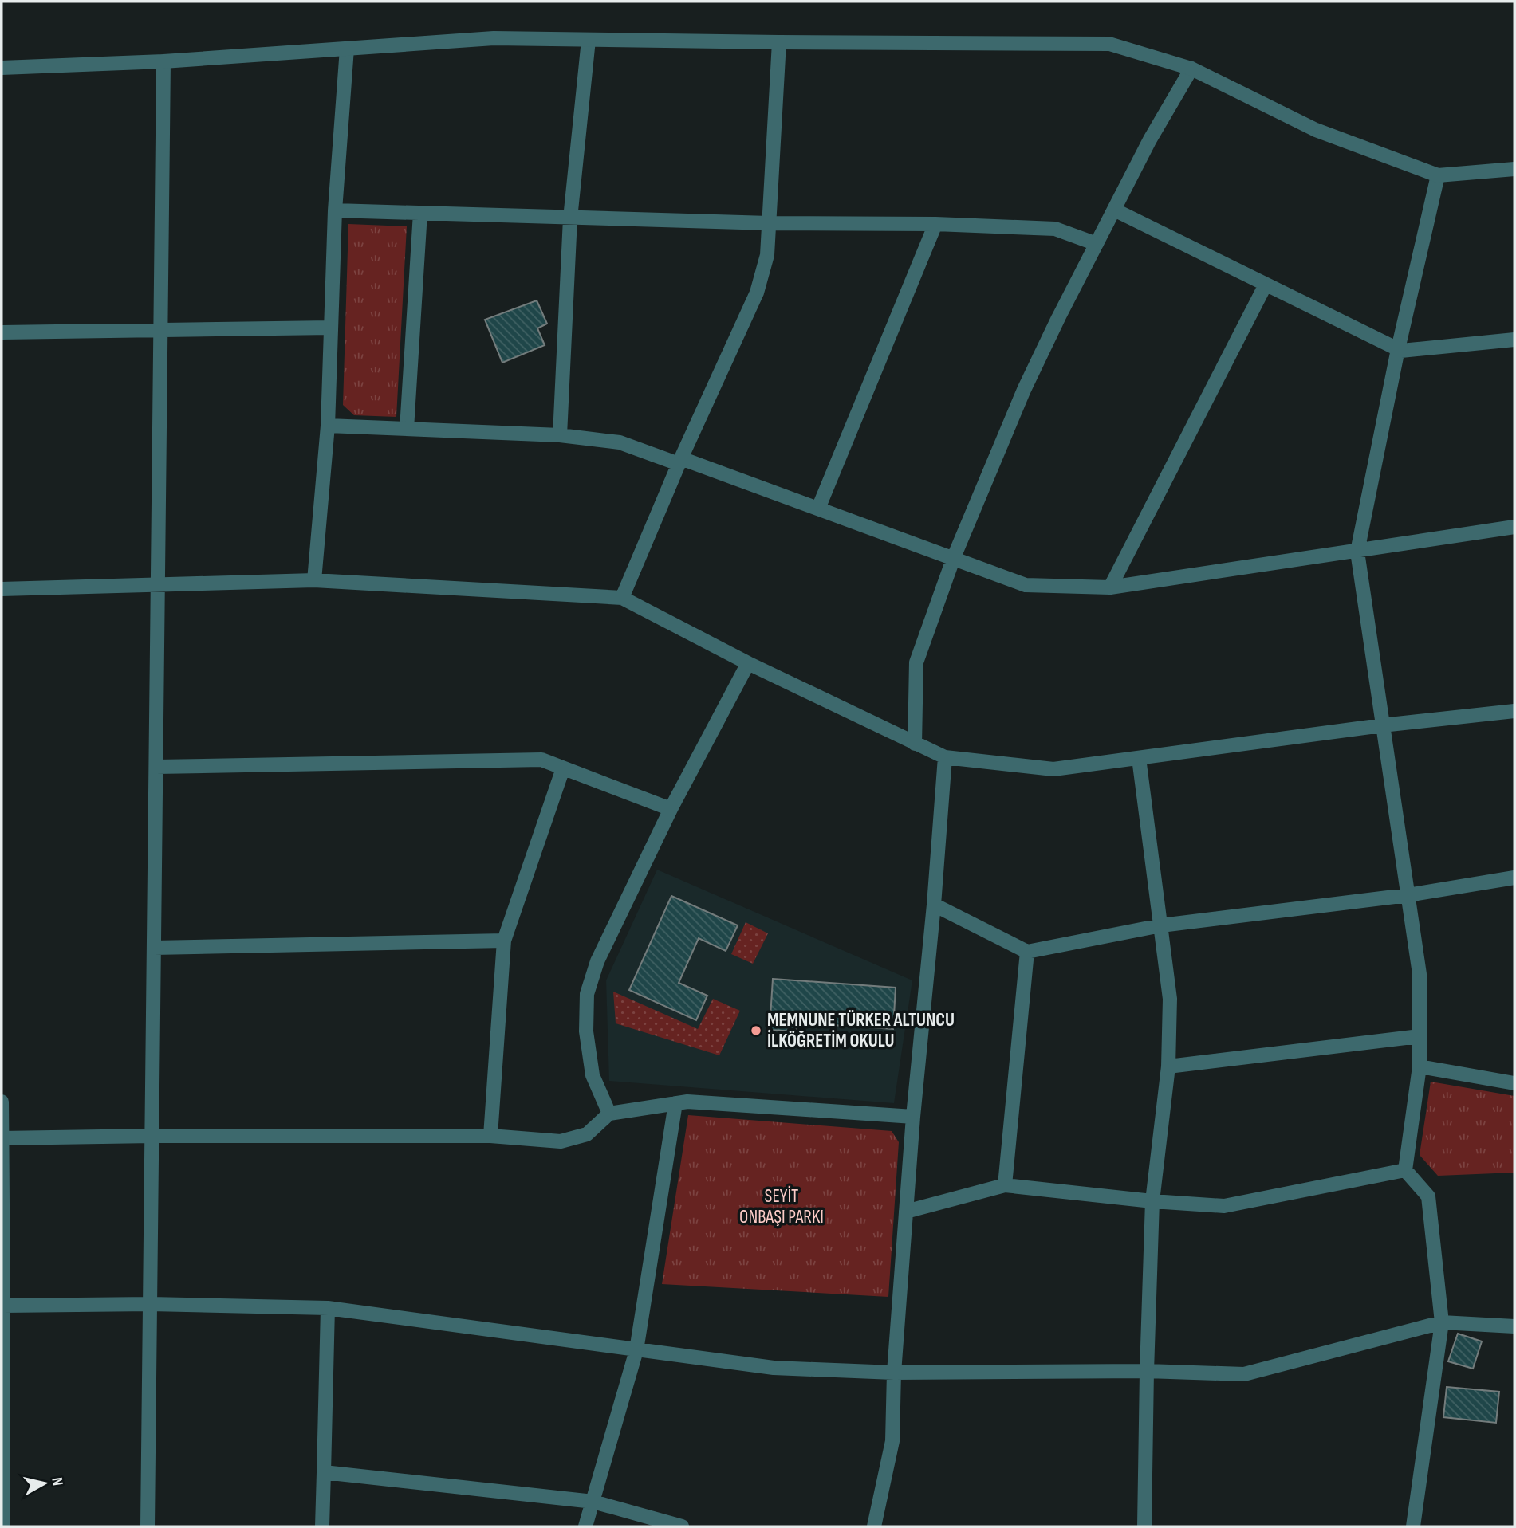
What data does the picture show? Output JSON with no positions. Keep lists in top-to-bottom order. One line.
{"parks":["SEYİT ONBAŞI PARKI"],"places":["MEMNUNE TÜRKER ALTUNCU İLKÖĞRETİM OKULU"],"north":"right"}
